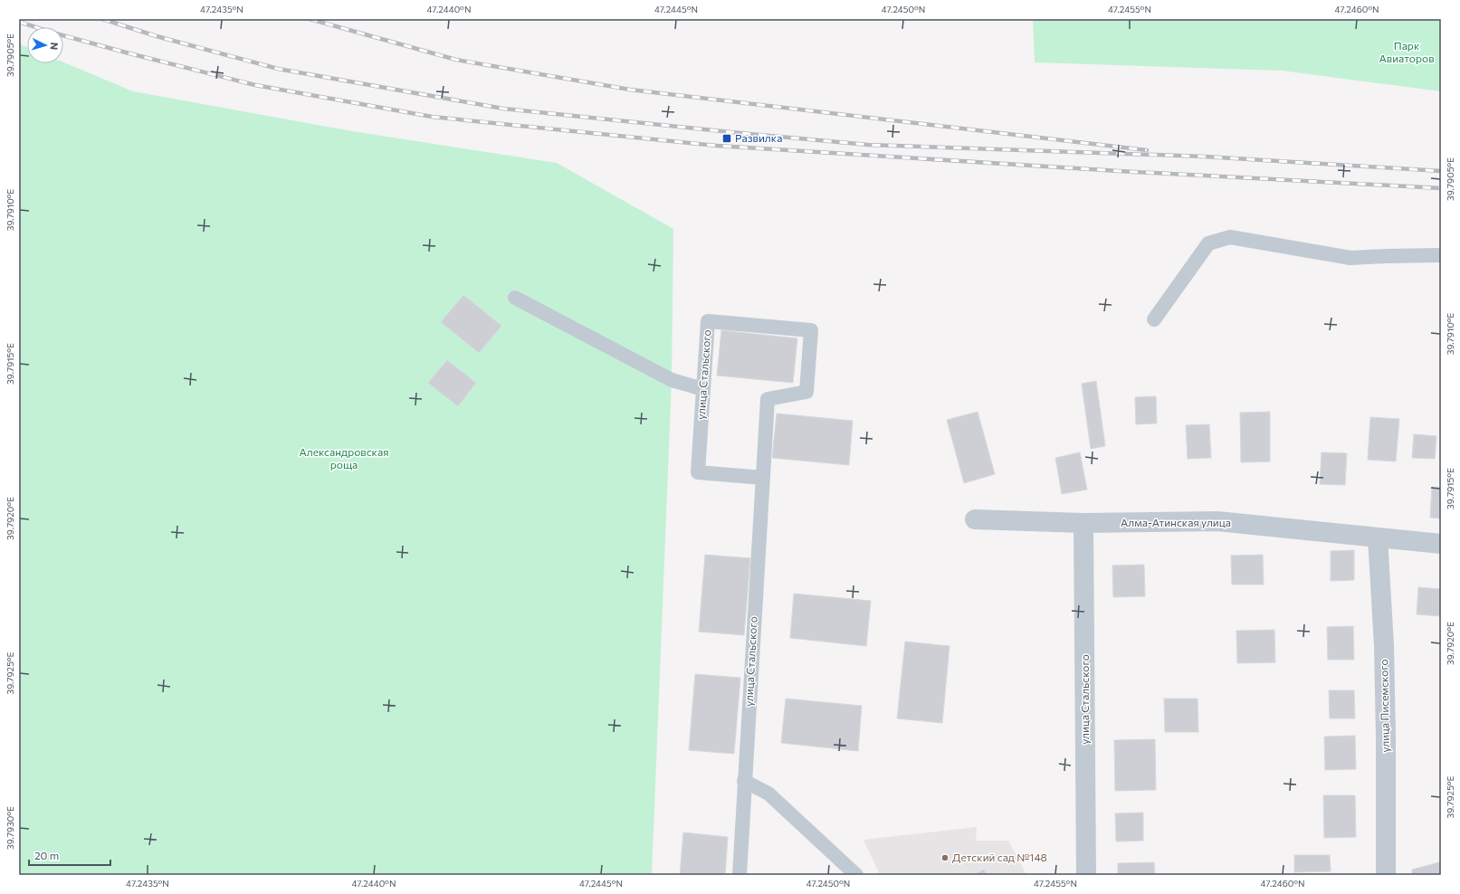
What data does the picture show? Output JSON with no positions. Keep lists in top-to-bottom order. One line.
{"streets":{"street":["улица Стальского","Алма-Атинская улица","улица Писемского"]},"crossings":[["улица Стальского","Алма-Атинская улица"],["Алма-Атинская улица","улица Писемского"]],"parks":["Парк Авиаторов","Александровская роща"],"places":{"transit":["Развилка"],"other":["Детский сад №148"]},"scale_bar":"20 m","north":"right","coordinates":["47.2435°N","47.2440°N","47.2445°N","47.2450°N","47.2455°N","47.2460°N","39.7905°E","39.7910°E","39.7915°E","39.7920°E","39.7925°E","39.7930°E"]}
